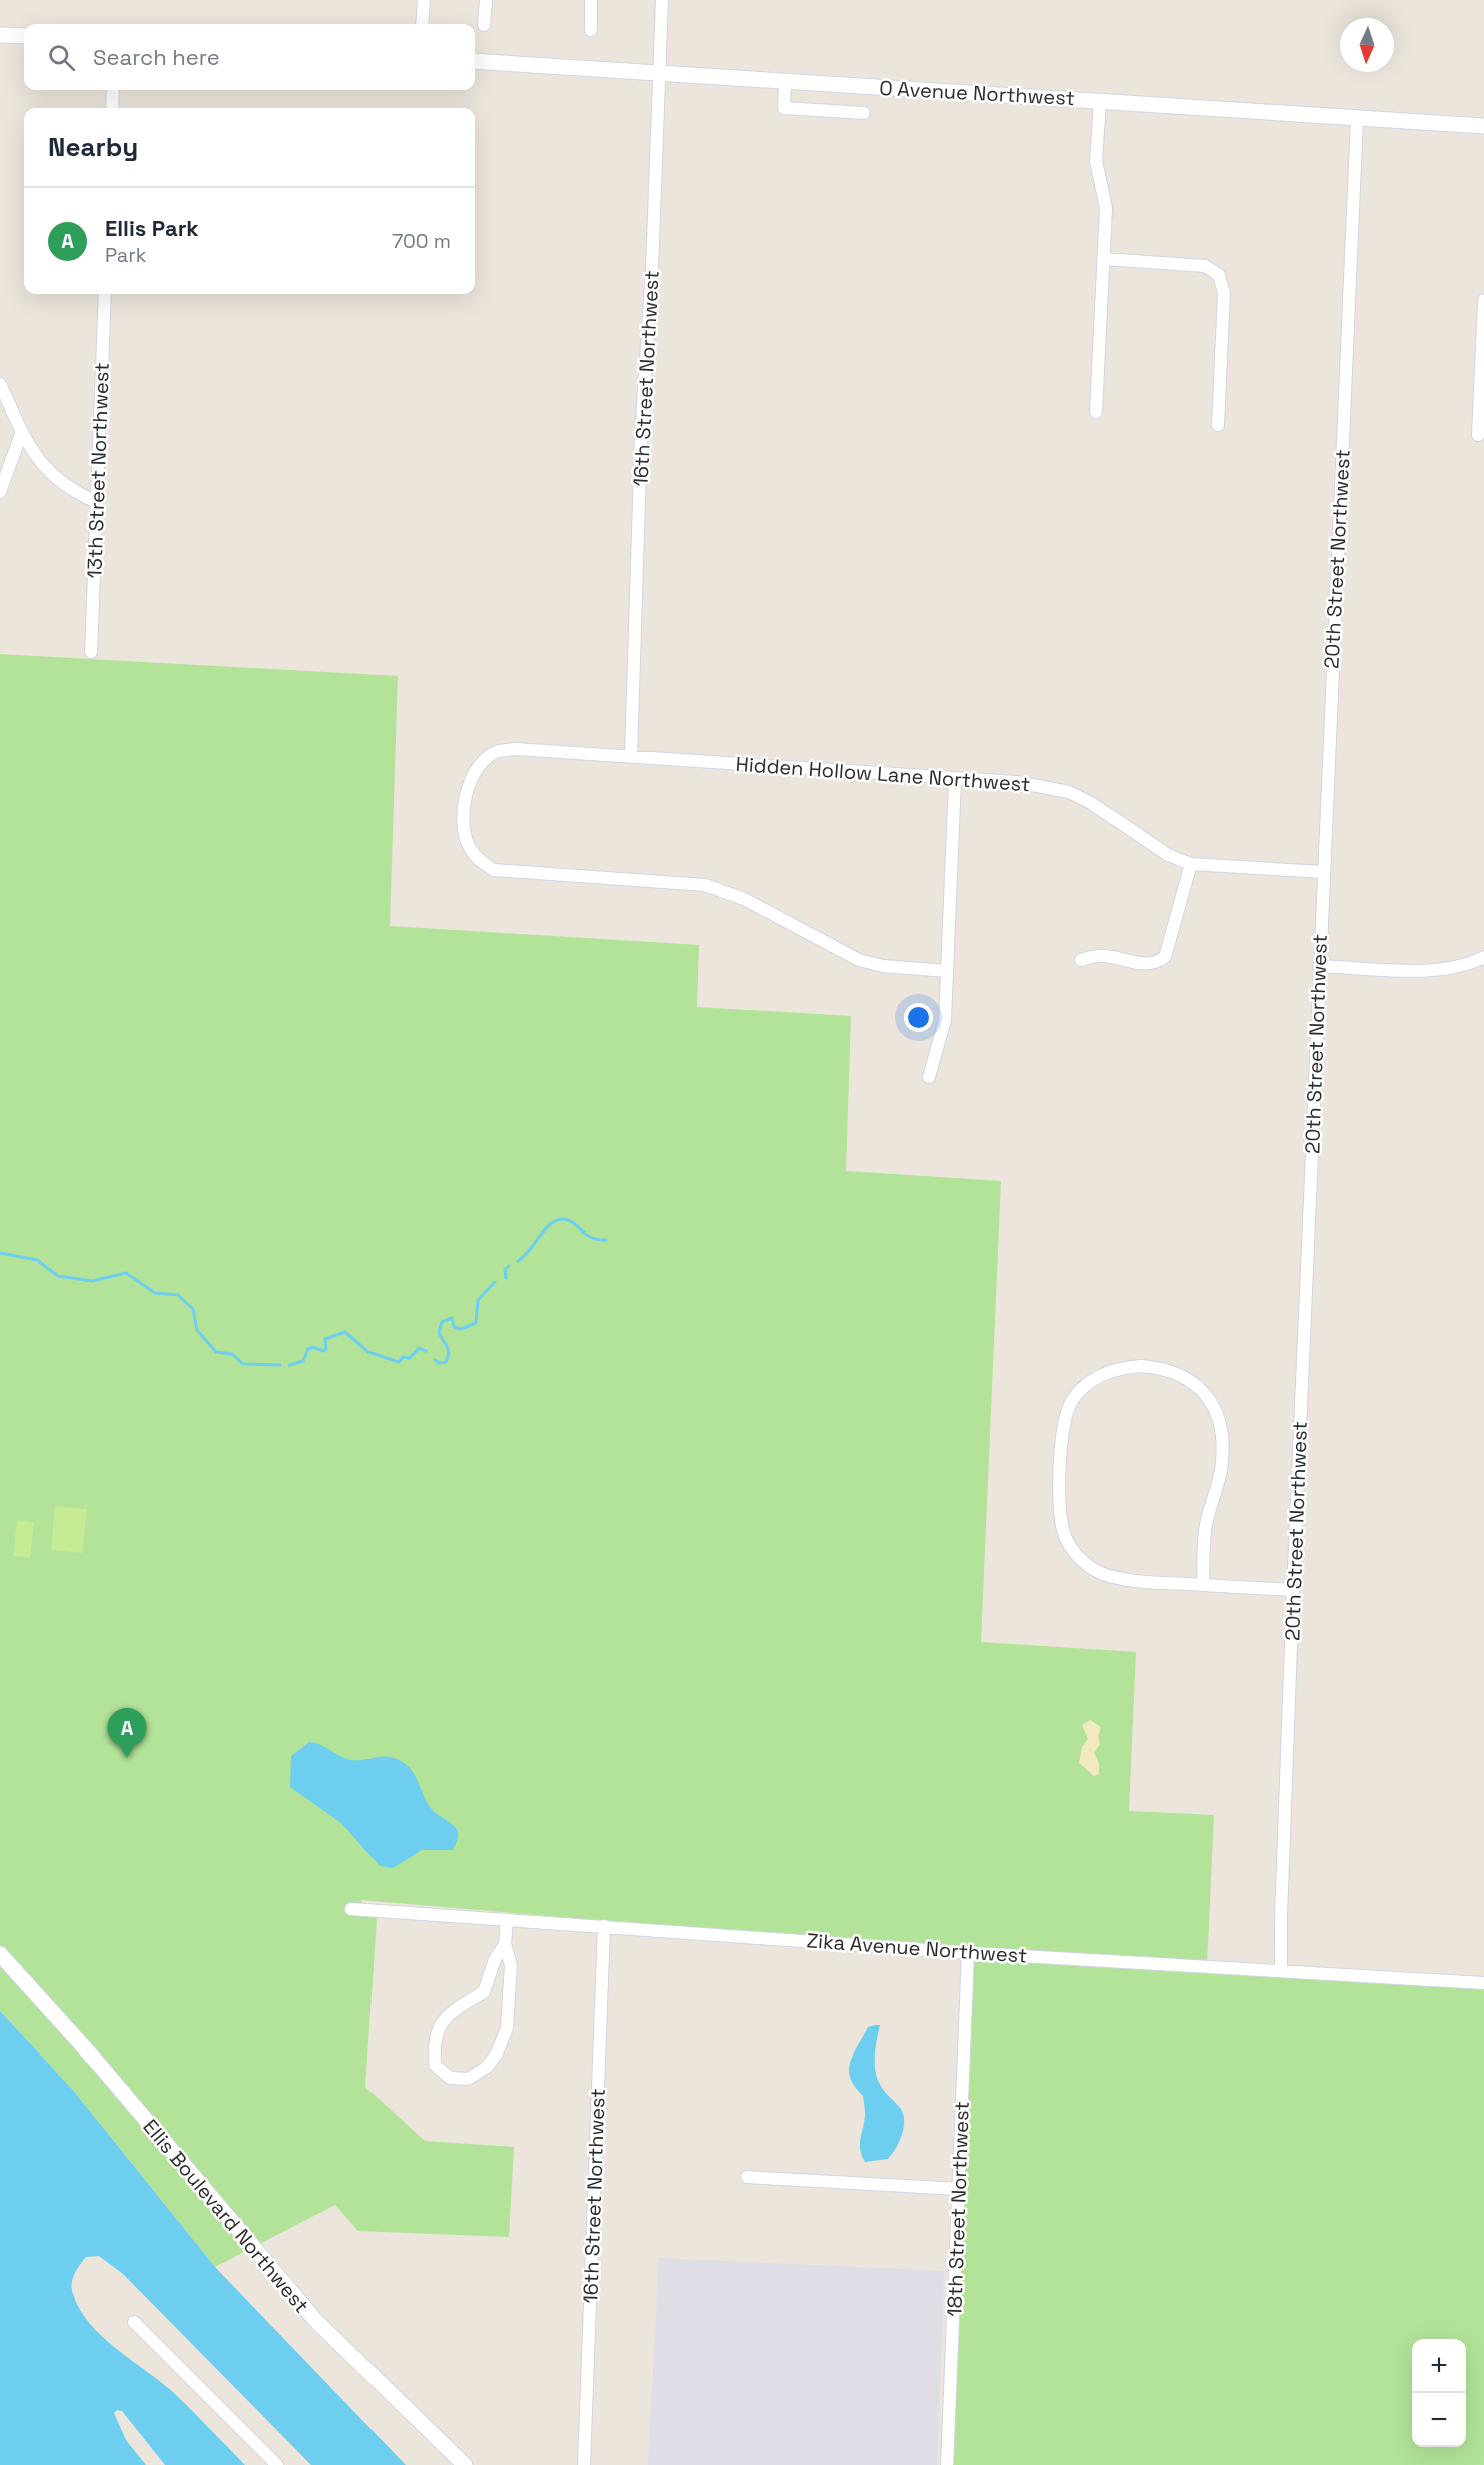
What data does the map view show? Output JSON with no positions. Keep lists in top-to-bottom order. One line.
{"streets":{"street":["O Avenue Northwest","16th Street Northwest","13th Street Northwest","20th Street Northwest","Hidden Hollow Lane Northwest","Zika Avenue Northwest","18th Street Northwest","Ellis Boulevard Northwest"]},"crossings":[["O Avenue Northwest","16th Street Northwest"],["O Avenue Northwest","20th Street Northwest"],["16th Street Northwest","Hidden Hollow Lane Northwest"],["16th Street Northwest","Zika Avenue Northwest"],["20th Street Northwest","Hidden Hollow Lane Northwest"],["20th Street Northwest","Zika Avenue Northwest"],["Zika Avenue Northwest","18th Street Northwest"]],"north":"bottom","page":{"search":"Search here","heading":"Nearby","list":[{"mark":"A","name":"Ellis Park","note":"Park","value":"700 m"}],"pins":"A","map_buttons":["+","−"]}}
